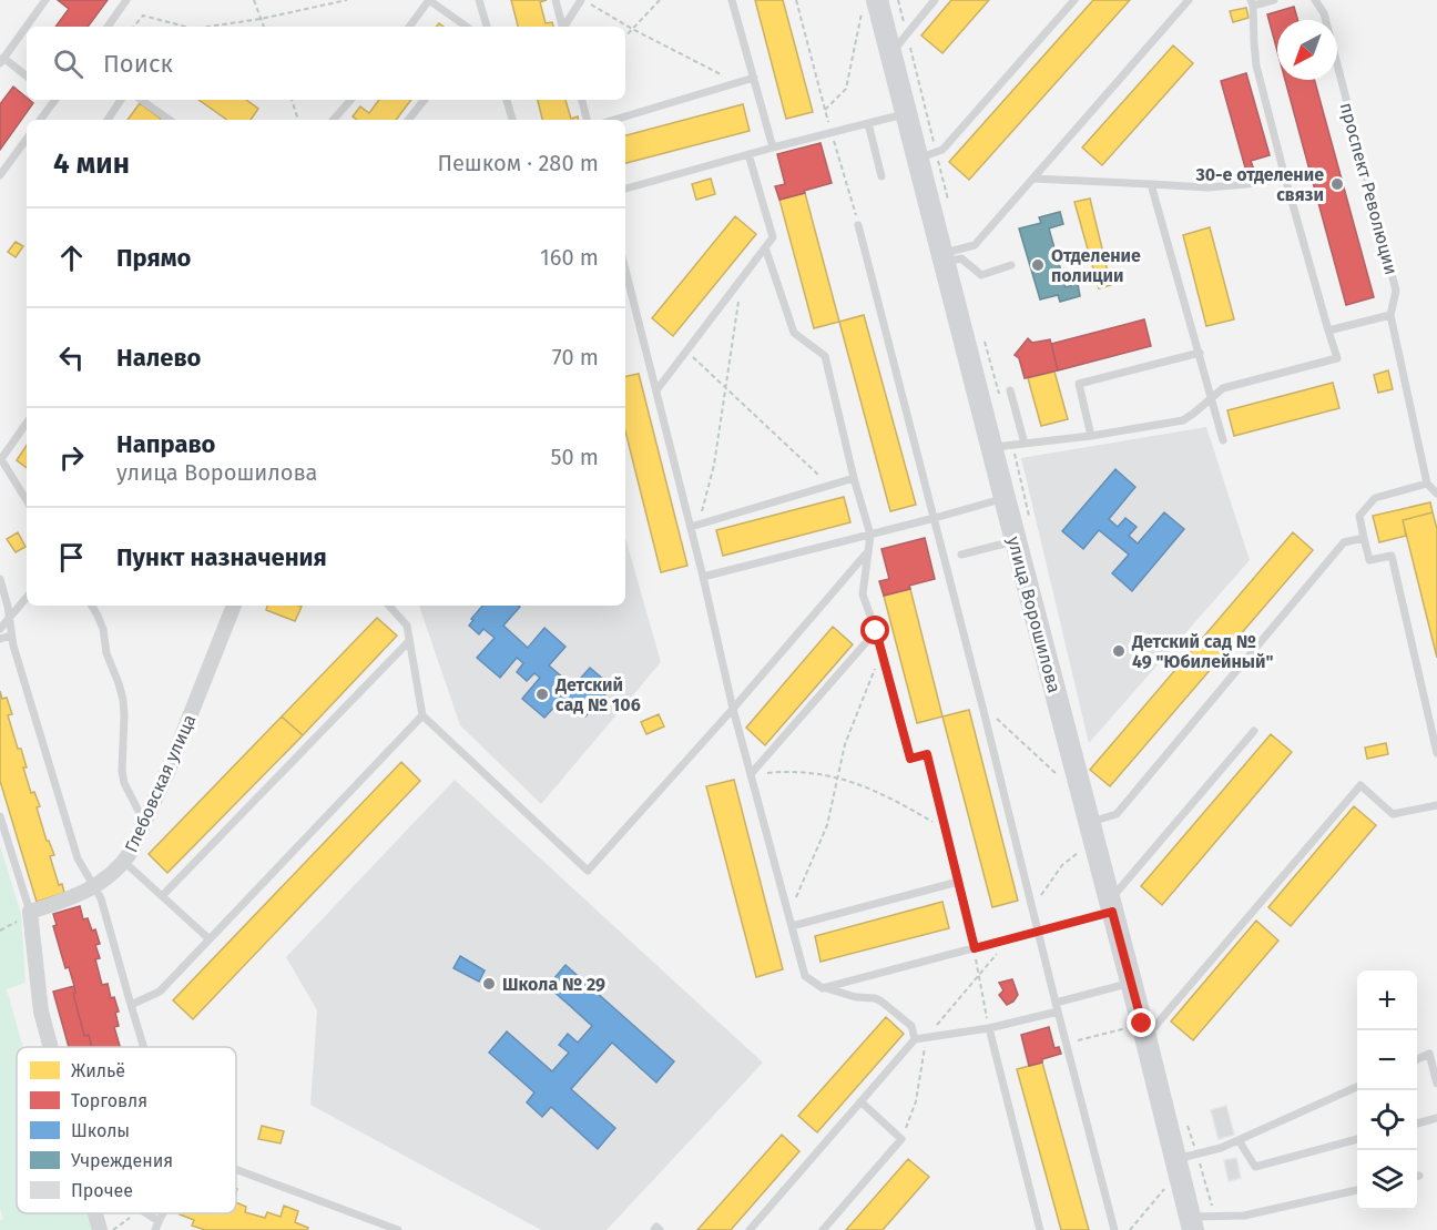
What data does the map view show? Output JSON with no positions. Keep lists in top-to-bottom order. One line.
{"streets":{"main road":["улица Ворошилова"],"street":["Глебовская улица"],"lane":["проспект Революции"]},"places":["30-е отделение связи","Отделение полиции","Детский сад № 49 \"Юбилейный\"","Детский сад № 106","Школа № 29"],"legend":["Жильё","Торговля","Школы","Учреждения","Прочее"],"north":"bottom left","page":{"search":"Поиск","heading":["4 мин","Пешком · 280 m"],"list":[["Прямо","160 m"],["Налево","70 m"],["Направо","улица Ворошилова","50 m"],"Пункт назначения"],"map_buttons":["+","−"]}}
